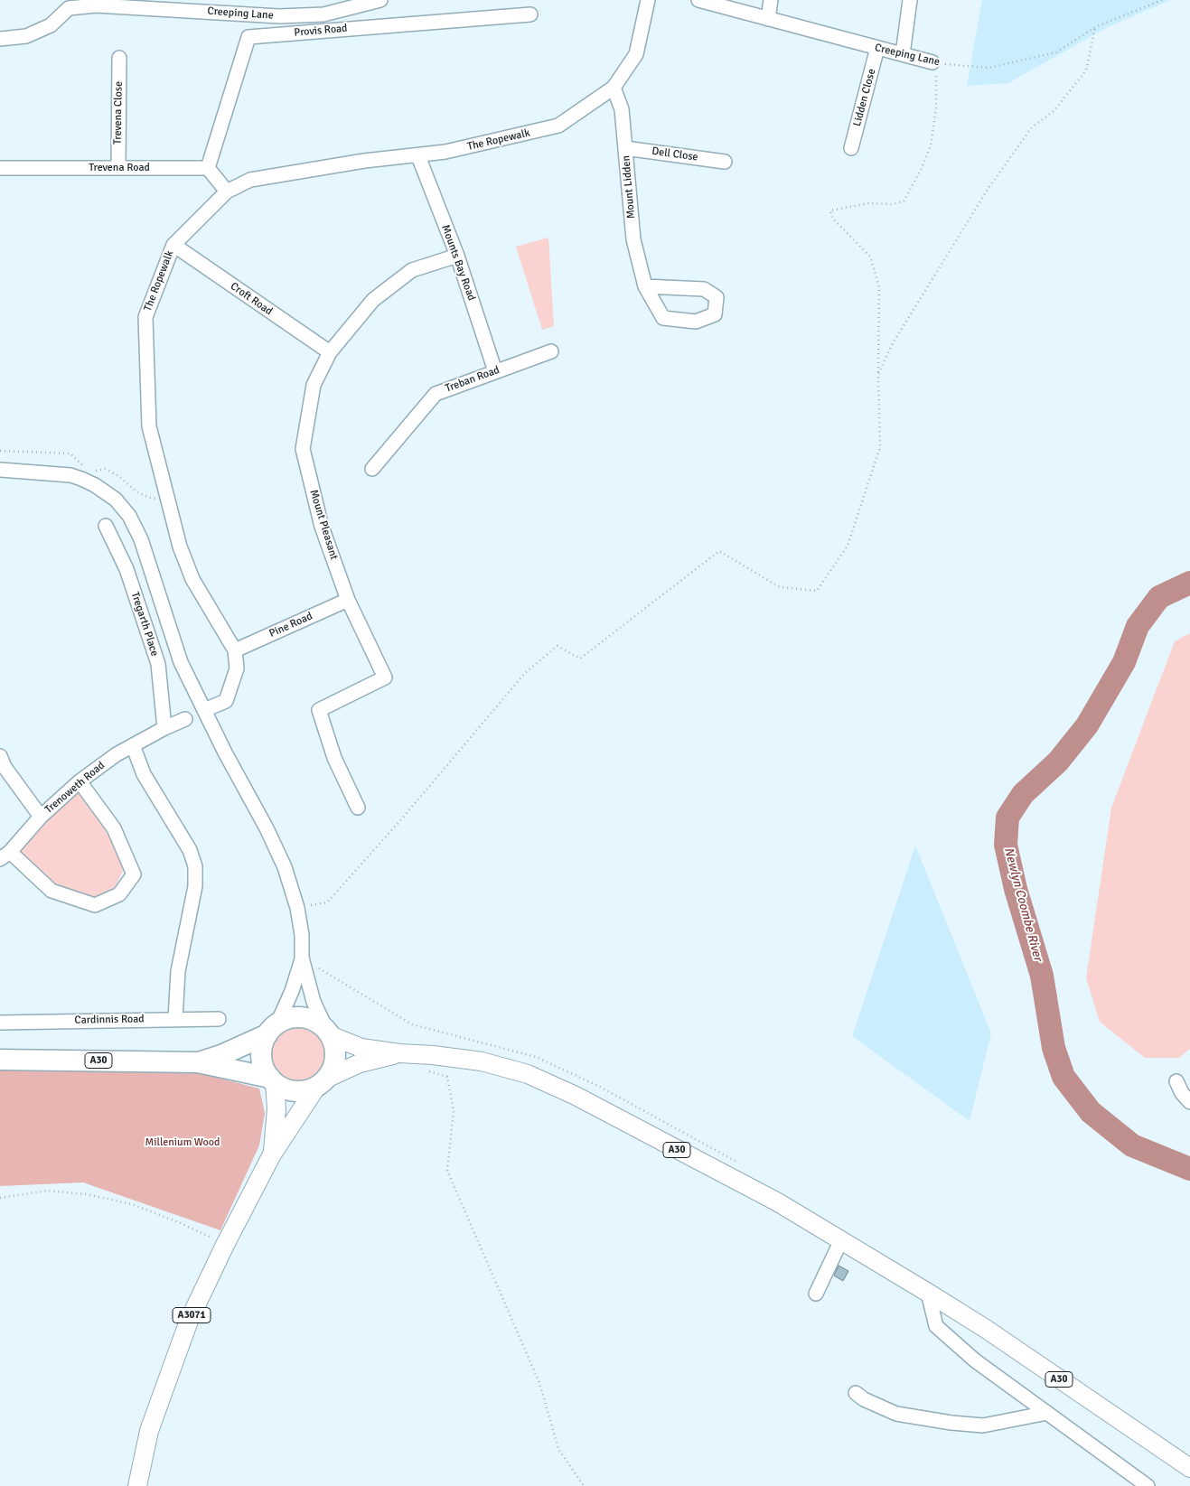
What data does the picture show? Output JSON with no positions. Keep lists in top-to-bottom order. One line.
{"streets":{"highway":["A30"],"main road":["A3071"],"street":["Creeping Lane","Provis Road","Lidden Close","Trevena Close","The Ropewalk","Dell Close","Trevena Road","Mount Lidden","Mounts Bay Road","Croft Road","Treban Road","Mount Pleasant","Tregarth Place","Pine Road","Trenoweth Road","Cardinnis Road"]},"crossings":[["Creeping Lane","Lidden Close"],["Provis Road","Trevena Road"],["Trevena Close","Trevena Road"],["The Ropewalk","Mount Lidden"],["The Ropewalk","Mounts Bay Road"],["The Ropewalk","Croft Road"],["The Ropewalk","Pine Road"],["Dell Close","Mount Lidden"],["Mounts Bay Road","Treban Road"],["Mounts Bay Road","Mount Pleasant"],["Croft Road","Mount Pleasant"],["Mount Pleasant","Pine Road"],["Tregarth Place","Trenoweth Road"],["A30","A3071"]],"water":["Newlyn Coombe River"],"parks":["Millenium Wood"]}
